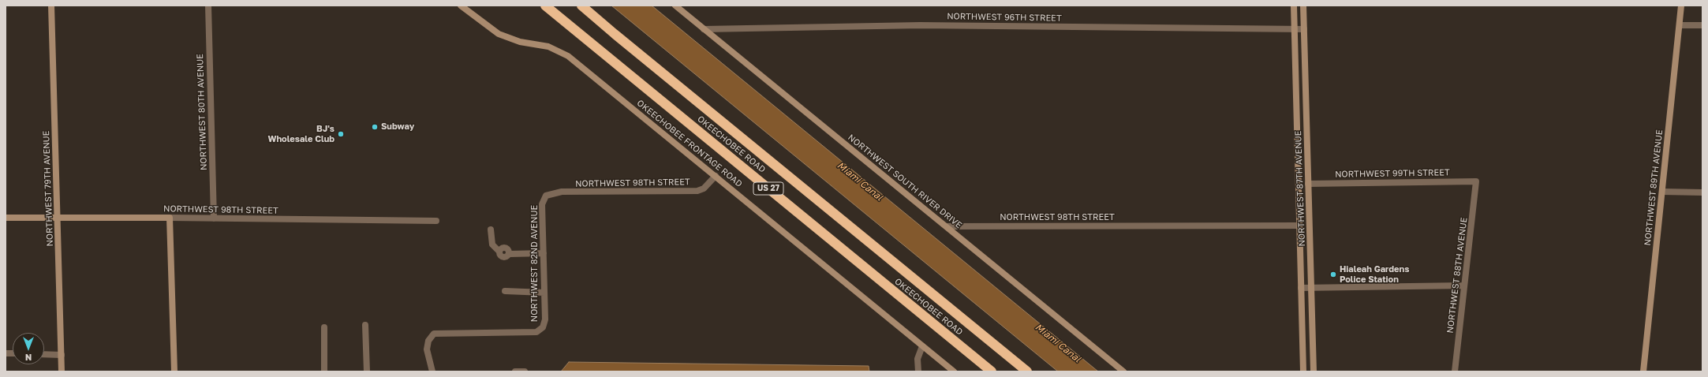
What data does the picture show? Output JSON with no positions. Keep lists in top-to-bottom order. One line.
{"streets":{"highway":["OKEECHOBEE ROAD","US 27"],"street":["NORTHWEST 96TH STREET","NORTHWEST 80TH AVENUE","OKEECHOBEE FRONTAGE ROAD","NORTHWEST 99TH STREET","NORTHWEST SOUTH RIVER DRIVE","NORTHWEST 98TH STREET","NORTHWEST 89TH AVENUE","NORTHWEST 79TH AVENUE","NORTHWEST 87TH AVENUE","NORTHWEST 82ND AVENUE","NORTHWEST 88TH AVENUE"]},"crossings":[["NORTHWEST 96TH STREET","NORTHWEST SOUTH RIVER DRIVE"],["NORTHWEST 96TH STREET","NORTHWEST 87TH AVENUE"],["NORTHWEST 80TH AVENUE","NORTHWEST 98TH STREET"],["OKEECHOBEE FRONTAGE ROAD","NORTHWEST 98TH STREET"],["NORTHWEST 99TH STREET","NORTHWEST 87TH AVENUE"],["NORTHWEST 99TH STREET","NORTHWEST 88TH AVENUE"],["NORTHWEST SOUTH RIVER DRIVE","NORTHWEST 98TH STREET"],["NORTHWEST 98TH STREET","NORTHWEST 79TH AVENUE"],["NORTHWEST 98TH STREET","NORTHWEST 87TH AVENUE"],["NORTHWEST 98TH STREET","NORTHWEST 82ND AVENUE"]],"water":["Miami Canal"],"places":["Subway","BJ's Wholesale Club","Hialeah Gardens Police Station"],"north":"bottom"}
